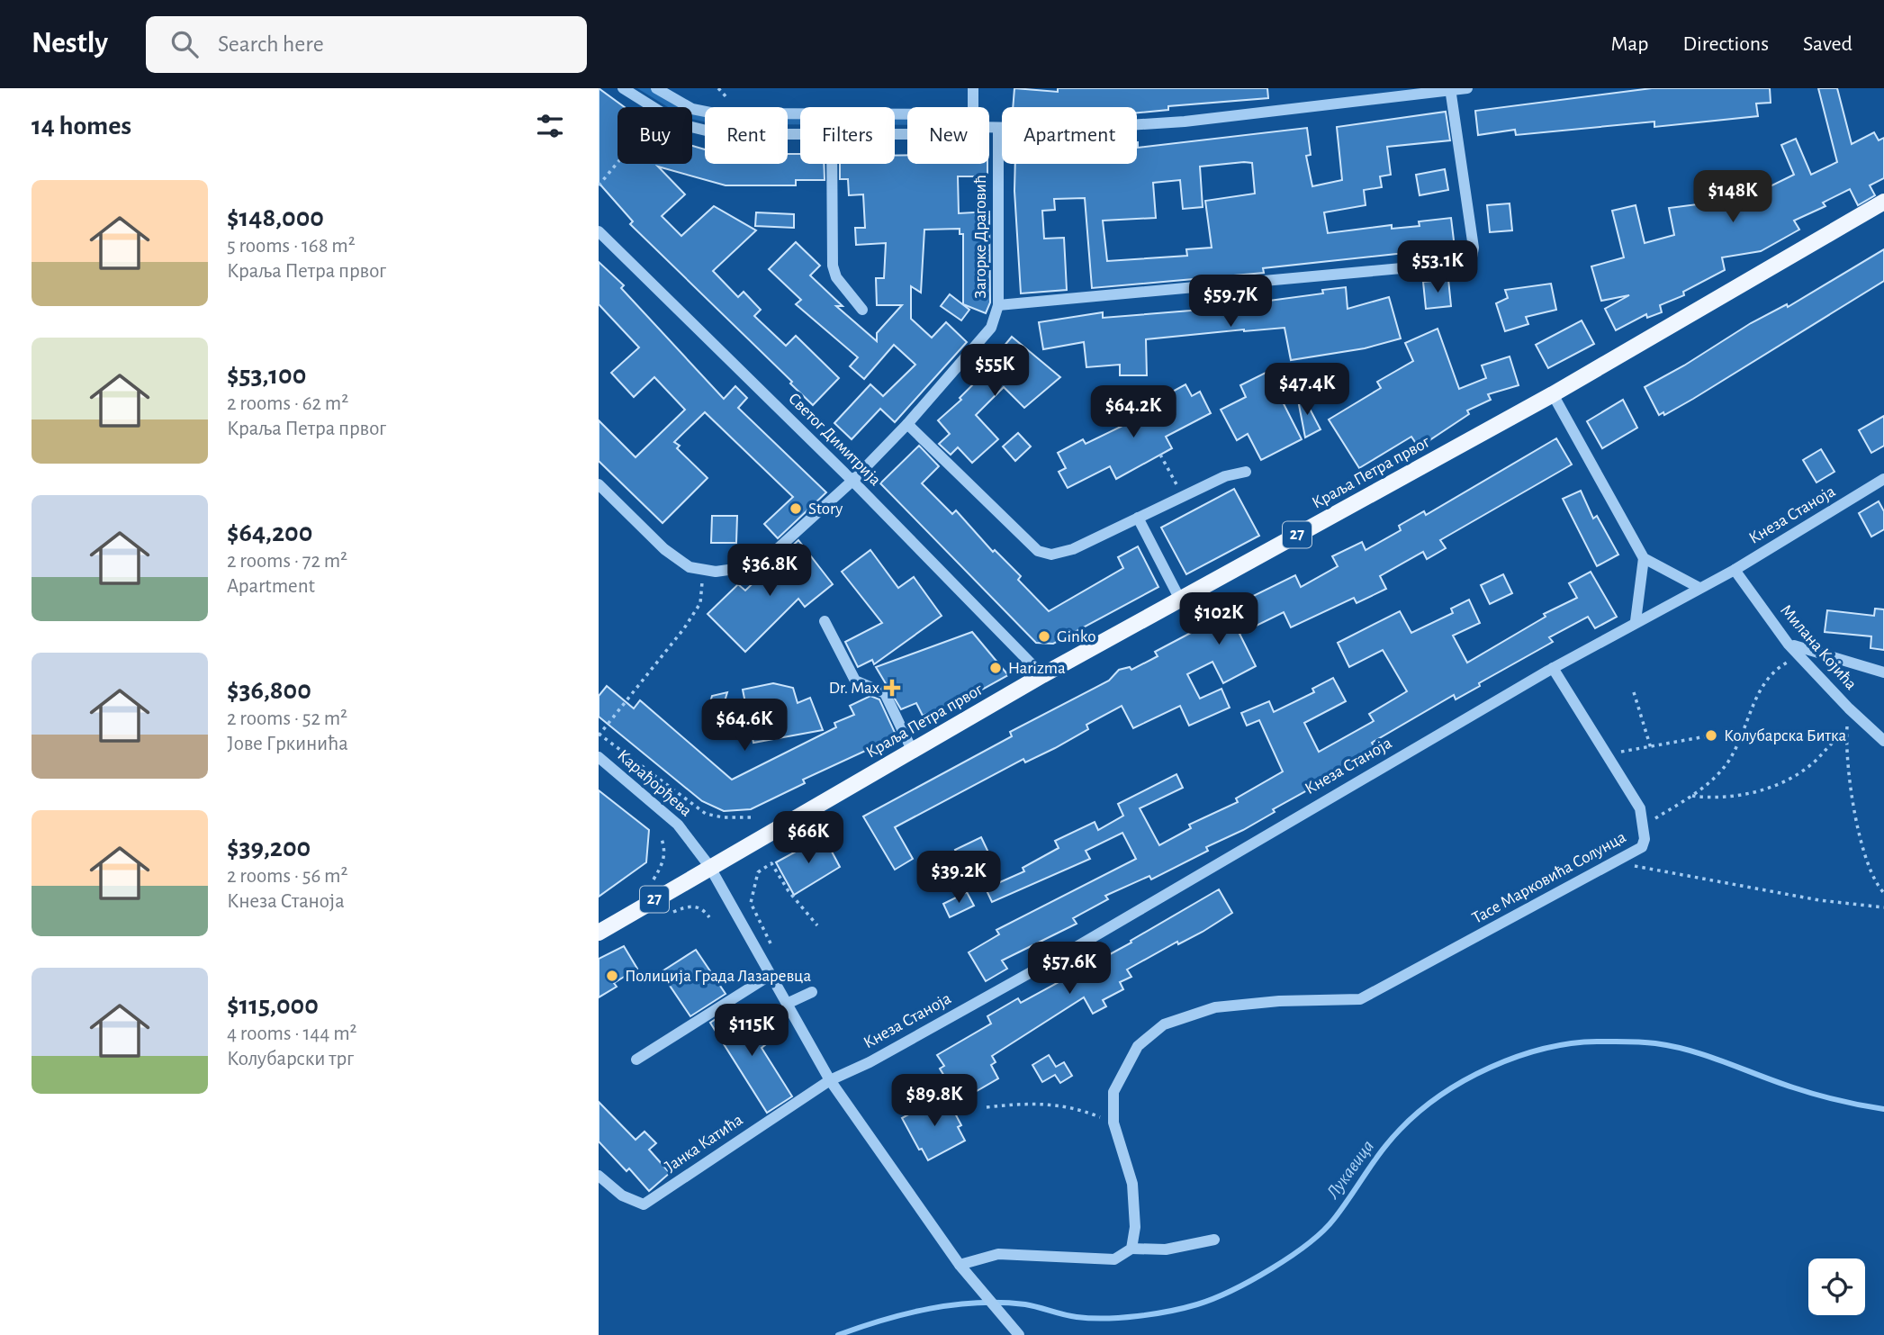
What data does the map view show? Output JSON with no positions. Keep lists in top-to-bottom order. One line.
{"streets":{"main road":["Краља Петра првог","27"],"street":["Загорке Драговић","Светог Димитрија","Кнеза Станоја","Милана Којића","Карађорђева","Тасе Марковића Солунца","Јанка Катића"]},"crossings":[["Загорке Драговић","Светог Димитрија"],["Светог Димитрија","Краља Петра првог"],["Краља Петра првог","27"],["Краља Петра првог","Карађорђева"],["Кнеза Станоја","Милана Којића"],["Кнеза Станоја","Карађорђева"],["Кнеза Станоја","Тасе Марковића Солунца"],["Кнеза Станоја","Јанка Катића"],["27","Карађорђева"],["Карађорђева","Јанка Катића"]],"water":["Лукавица"],"places":{"other":["Story","Ginko","Harizma","Колубарска Битка","Полиција Града Лазаревца"],"health":["Dr. Max"]},"page":{"header":"Nestly","search":"Search here","nav":["Map","Directions","Saved"],"heading":"14 homes","chip":["Buy","Rent","Filters","New","Apartment"],"list":[{"name":"$148,000","note":"5 rooms · 168 m² · Краља Петра првог"},{"name":"$53,100","note":"2 rooms · 62 m² · Краља Петра првог"},{"name":"$64,200","note":"2 rooms · 72 m² · Apartment"},{"name":"$36,800","note":"2 rooms · 52 m² · Јове Гркинића"},{"name":"$39,200","note":"2 rooms · 56 m² · Кнеза Станоја"},{"name":"$115,000","note":"4 rooms · 144 m² · Колубарски трг"}],"price":["$148K","$53.1K","$59.7K","$55K","$47.4K","$64.2K","$36.8K","$102K","$64.6K","$66K","$39.2K","$57.6K","$115K","$89.8K"]}}
